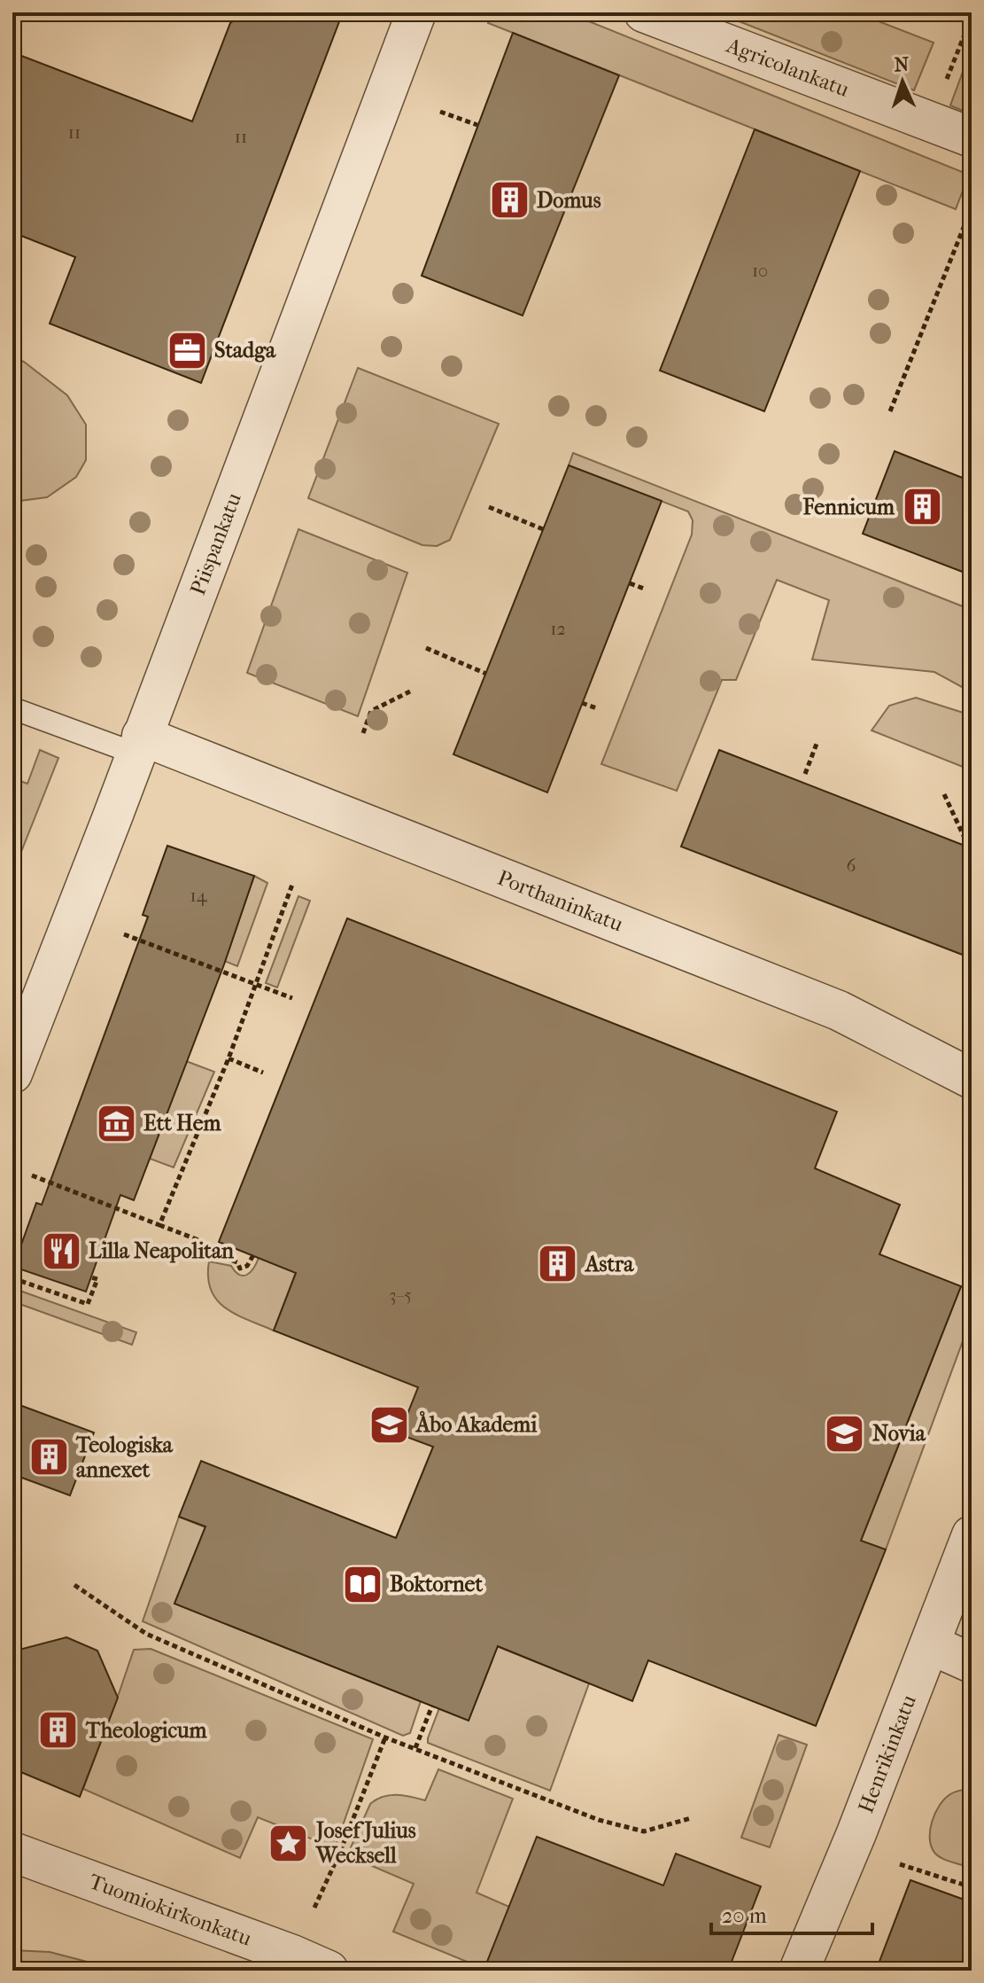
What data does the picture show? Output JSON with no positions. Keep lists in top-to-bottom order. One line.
{"streets":{"street":["Agricolankatu","Piispankatu","Porthaninkatu","Henrikinkatu","Tuomiokirkonkatu"]},"crossings":[["Piispankatu","Porthaninkatu"]],"places":{"building":["Domus","Fennicum","Astra","Teologiska annexet","Theologicum"],"office":["Stadga"],"museum":["Ett Hem"],"restaurant":["Lilla Neapolitan"],"school or university":["Åbo Akademi","Novia"],"library":["Boktornet"],"place":["Josef Julius Wecksell"]},"house_numbers":["11","11","10","12","6","14","3–5"],"scale_bar":"20 m","north":"top"}
